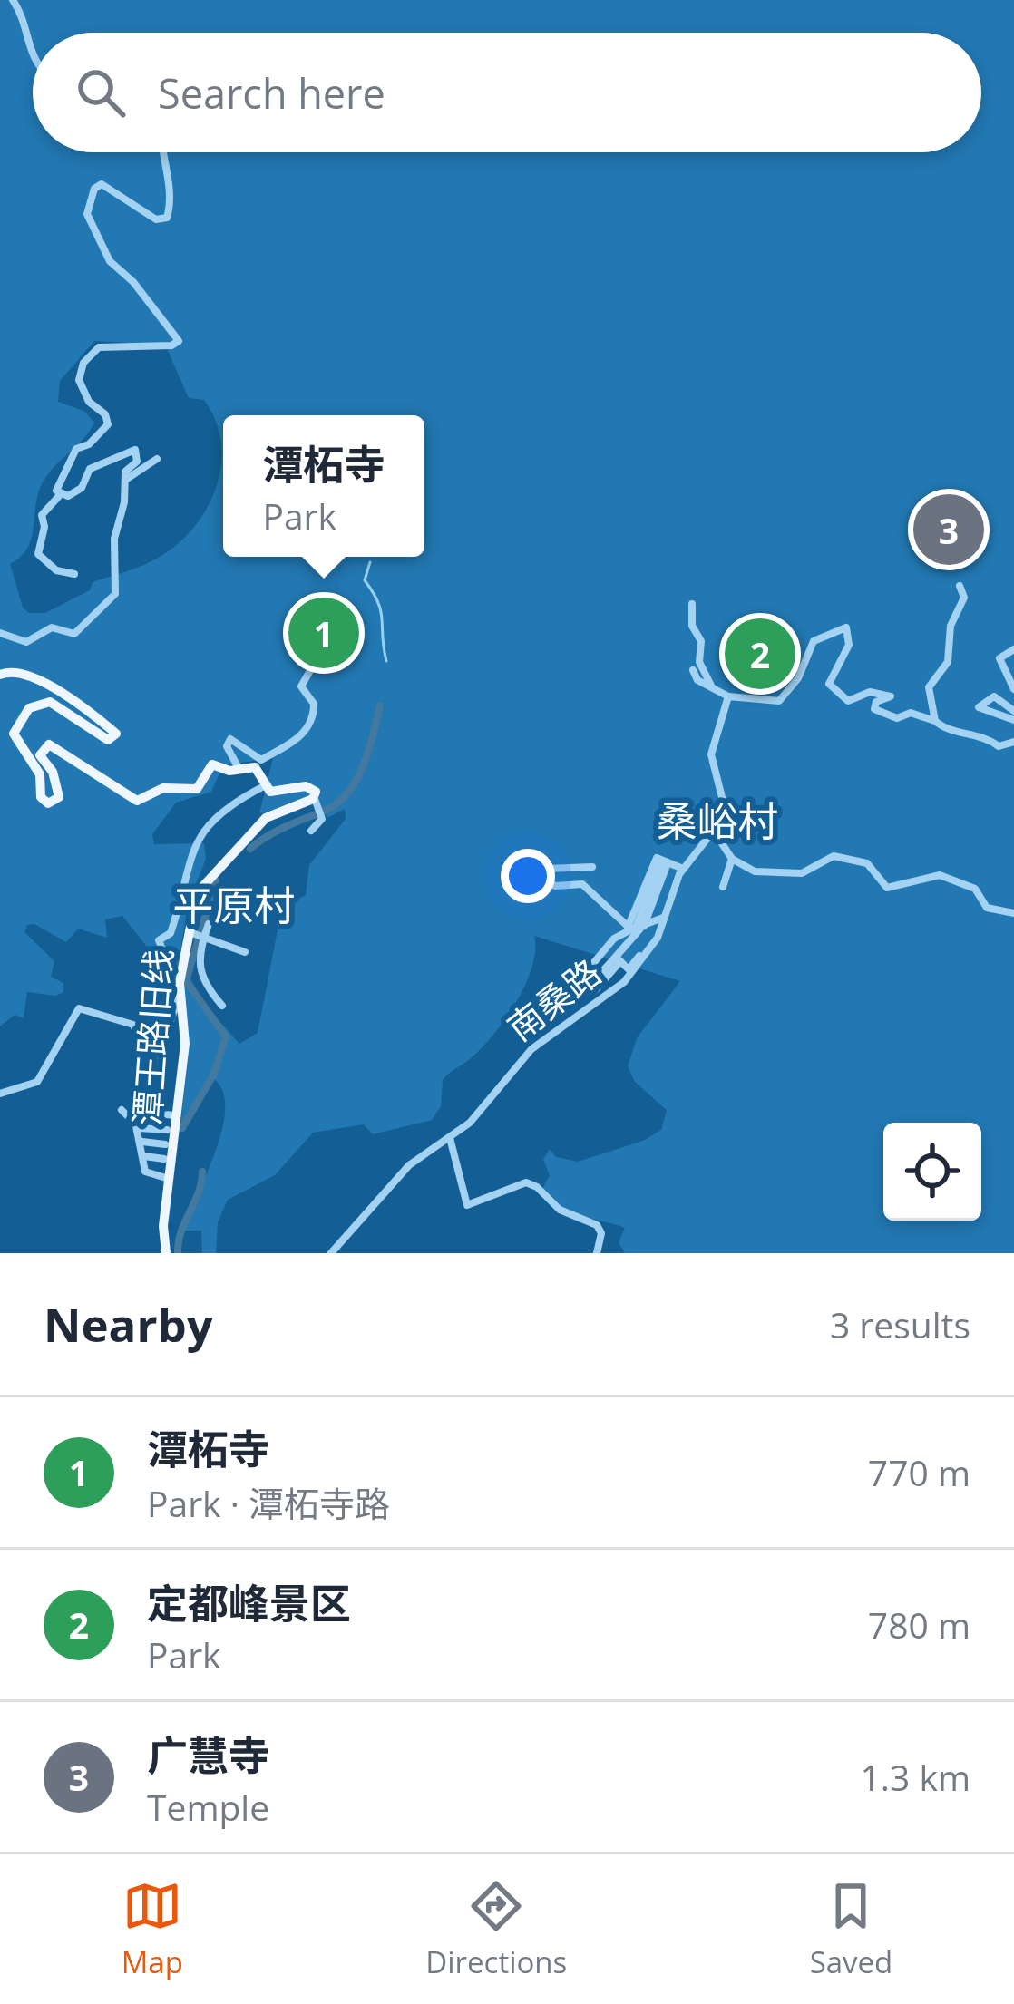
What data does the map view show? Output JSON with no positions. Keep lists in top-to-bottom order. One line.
{"streets":{"main road":["潭王路旧线"],"street":["南桑路"]},"districts":["桑峪村","平原村"],"page":{"search":"Search here","popup":["潭柘寺","Park"],"pins":["3","1","2"],"heading":["Nearby","3 results"],"list":[{"mark":"1","name":"潭柘寺","note":"Park · 潭柘寺路","value":"770 m"},{"mark":"2","name":"定都峰景区","note":"Park","value":"780 m"},{"mark":"3","name":"广慧寺","note":"Temple","value":"1.3 km"}],"nav":["Map","Directions","Saved"]}}
